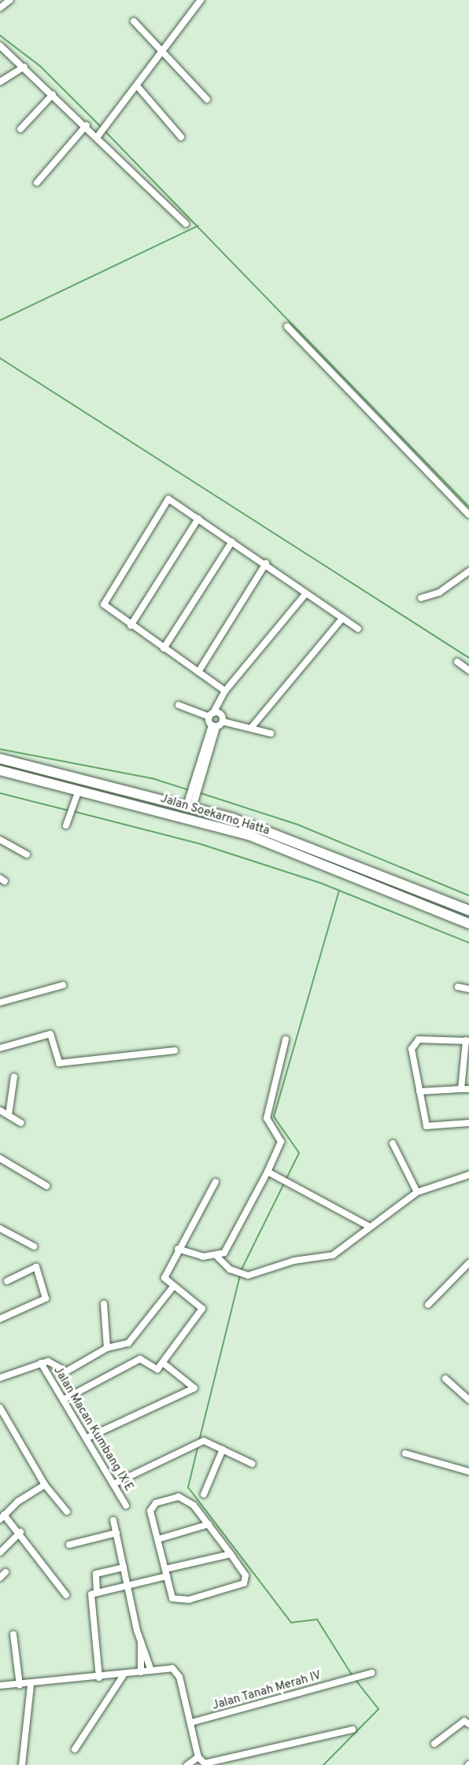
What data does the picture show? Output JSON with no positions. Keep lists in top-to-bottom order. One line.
{"streets":{"highway":["Jalan Soekarno Hatta"],"street":["Jalan Macan Kumbang IX E","Jalan Tanah Merah IV"]}}
